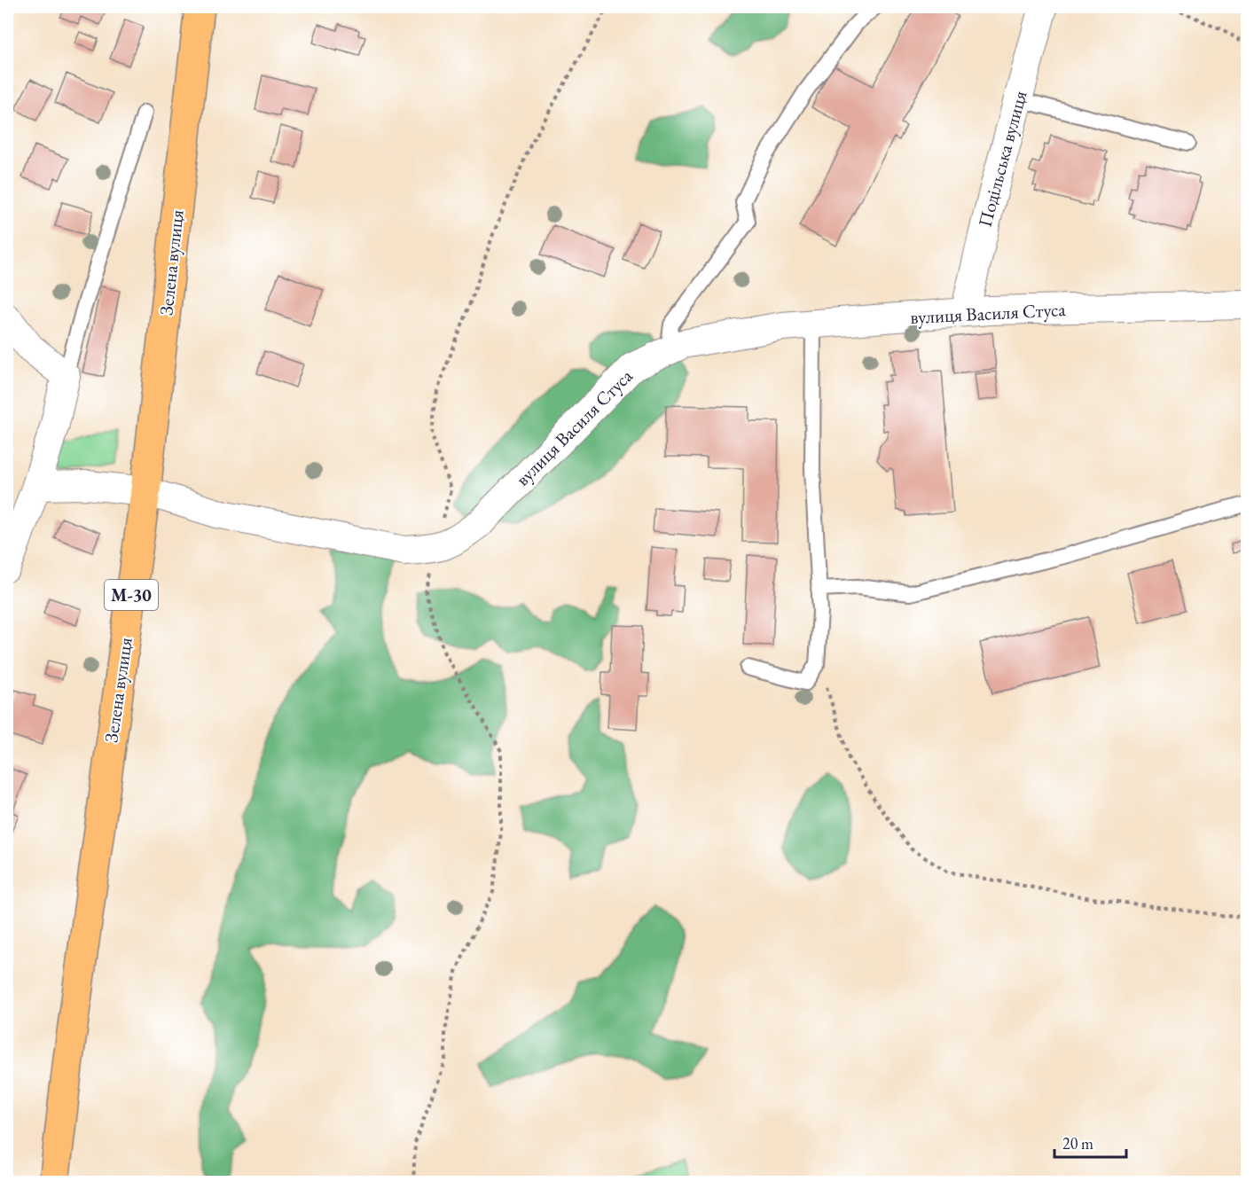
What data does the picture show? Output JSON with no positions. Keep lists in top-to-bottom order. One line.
{"streets":{"highway":["Зелена вулиця","М-30"],"street":["Подільська вулиця","вулиця Василя Стуса"]},"crossings":[["Подільська вулиця","вулиця Василя Стуса"],["Зелена вулиця","вулиця Василя Стуса"]],"scale_bar":"20 m"}
